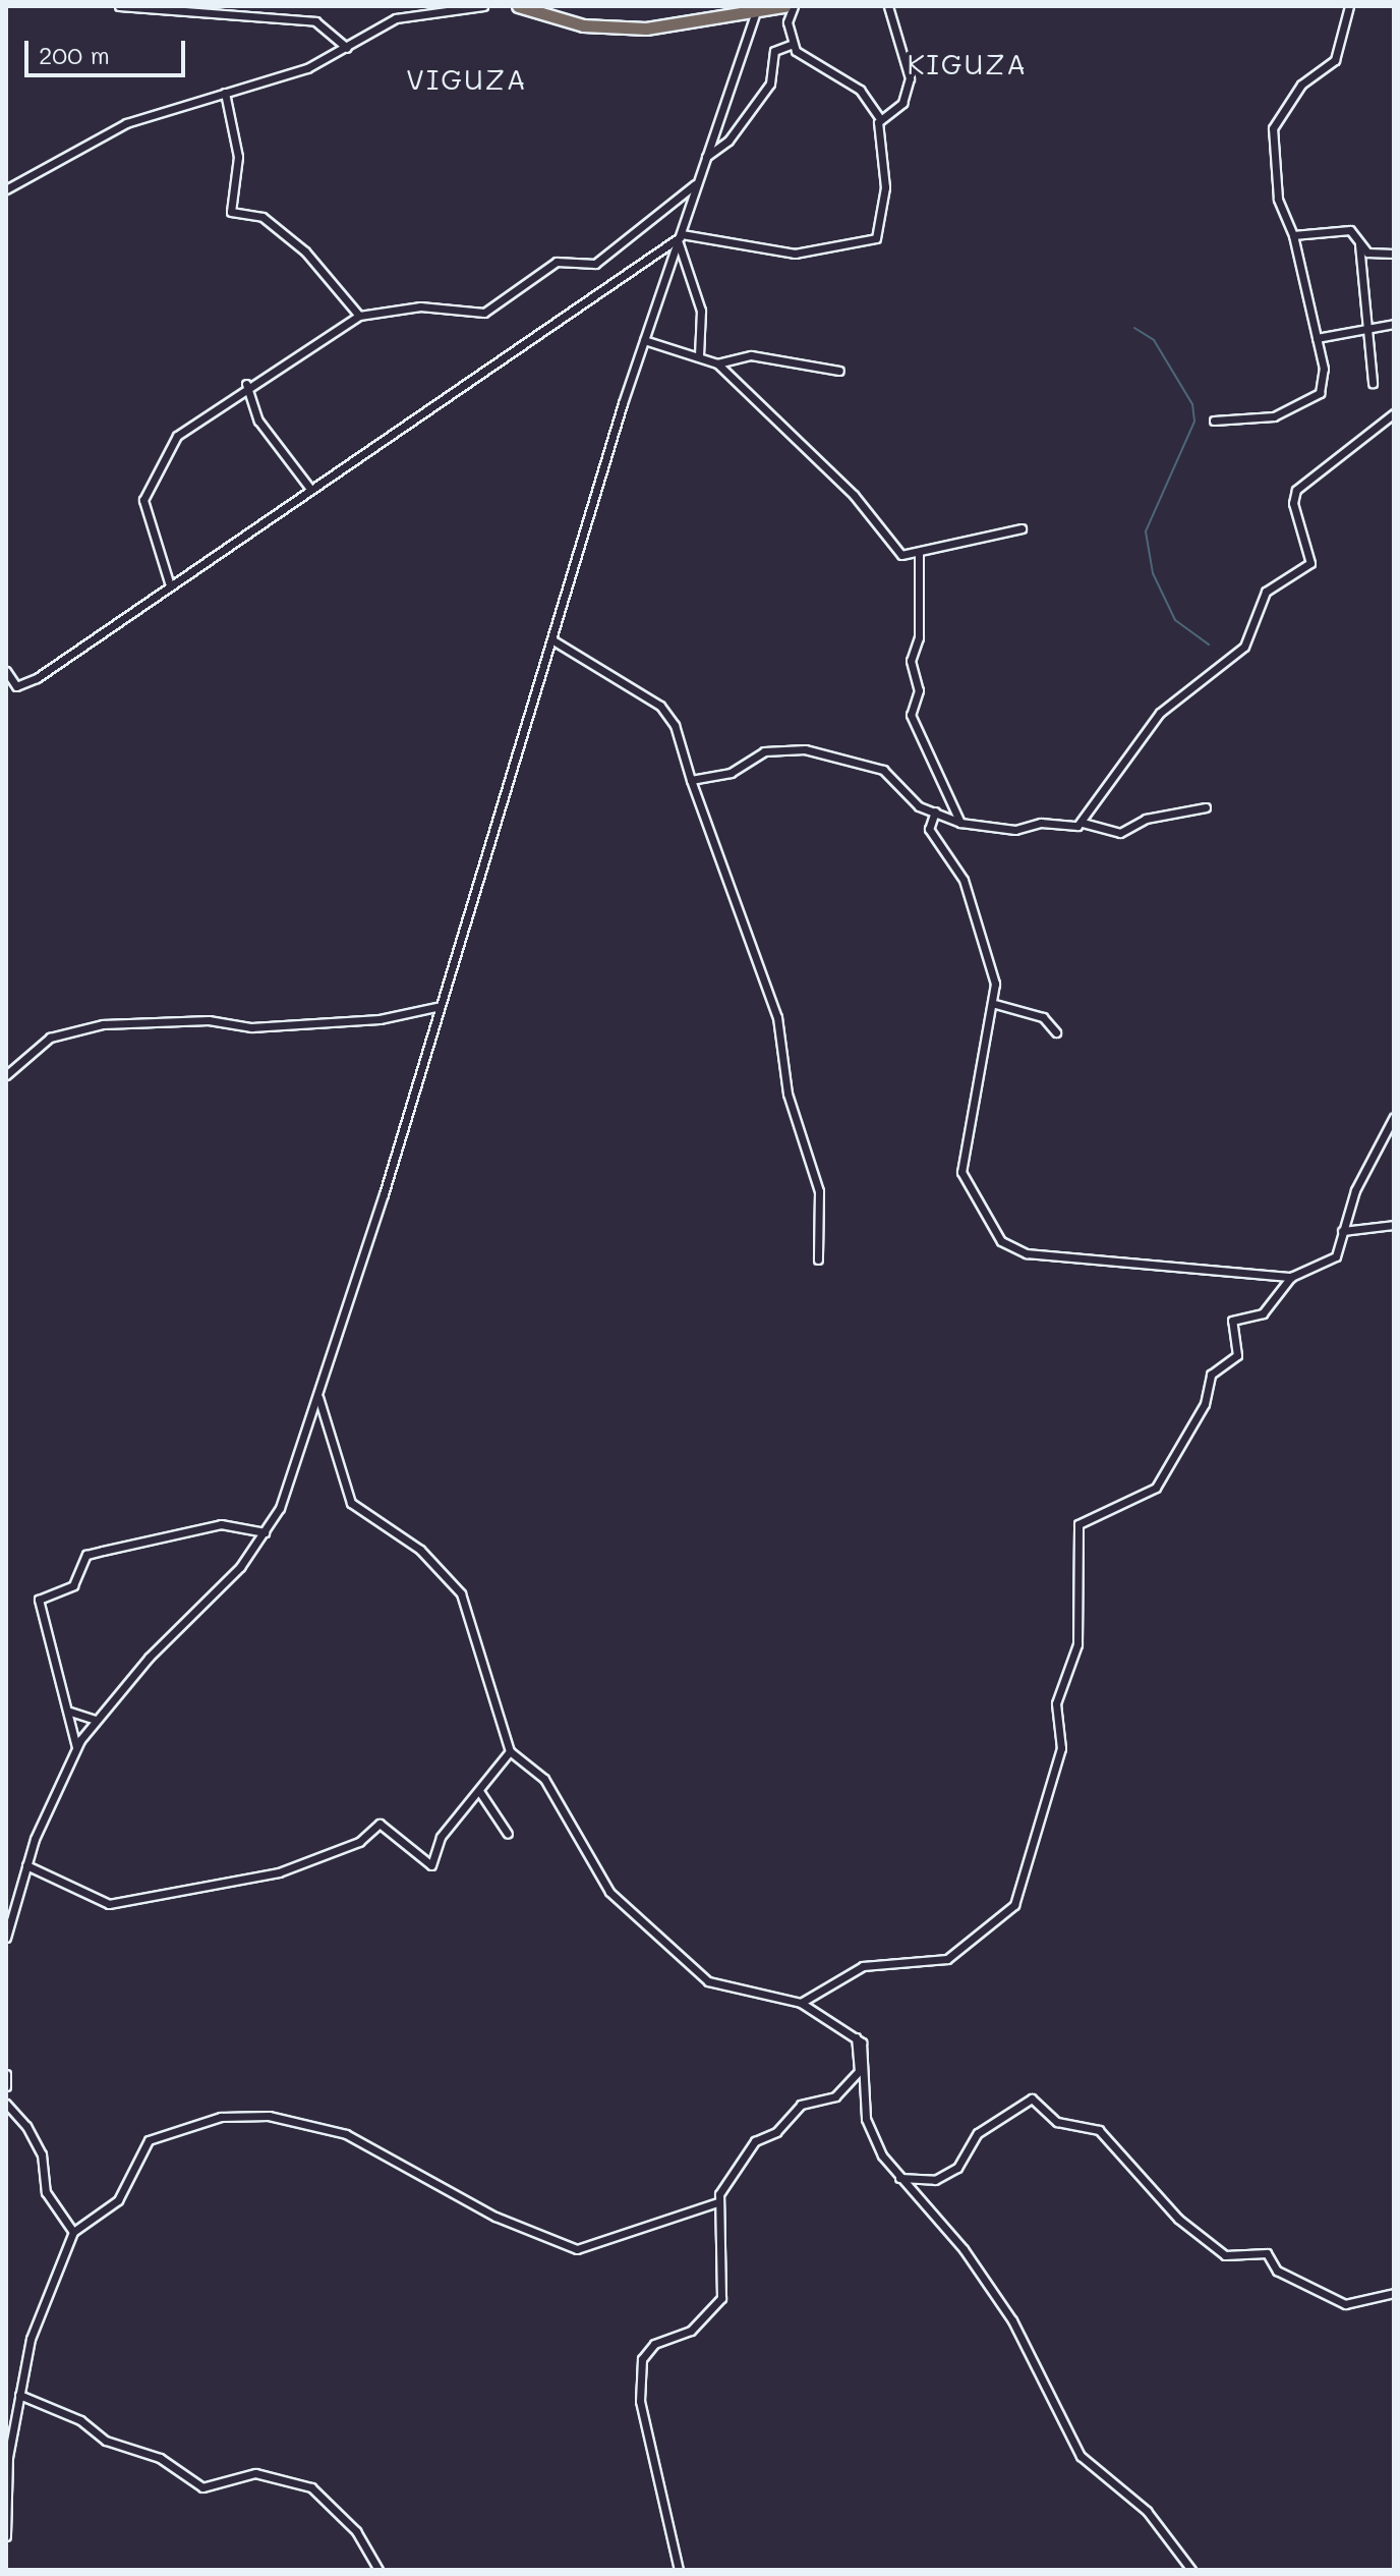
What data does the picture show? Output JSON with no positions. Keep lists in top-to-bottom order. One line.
{"districts":["KIGUZA","VIGUZA"],"scale_bar":"200 m"}
